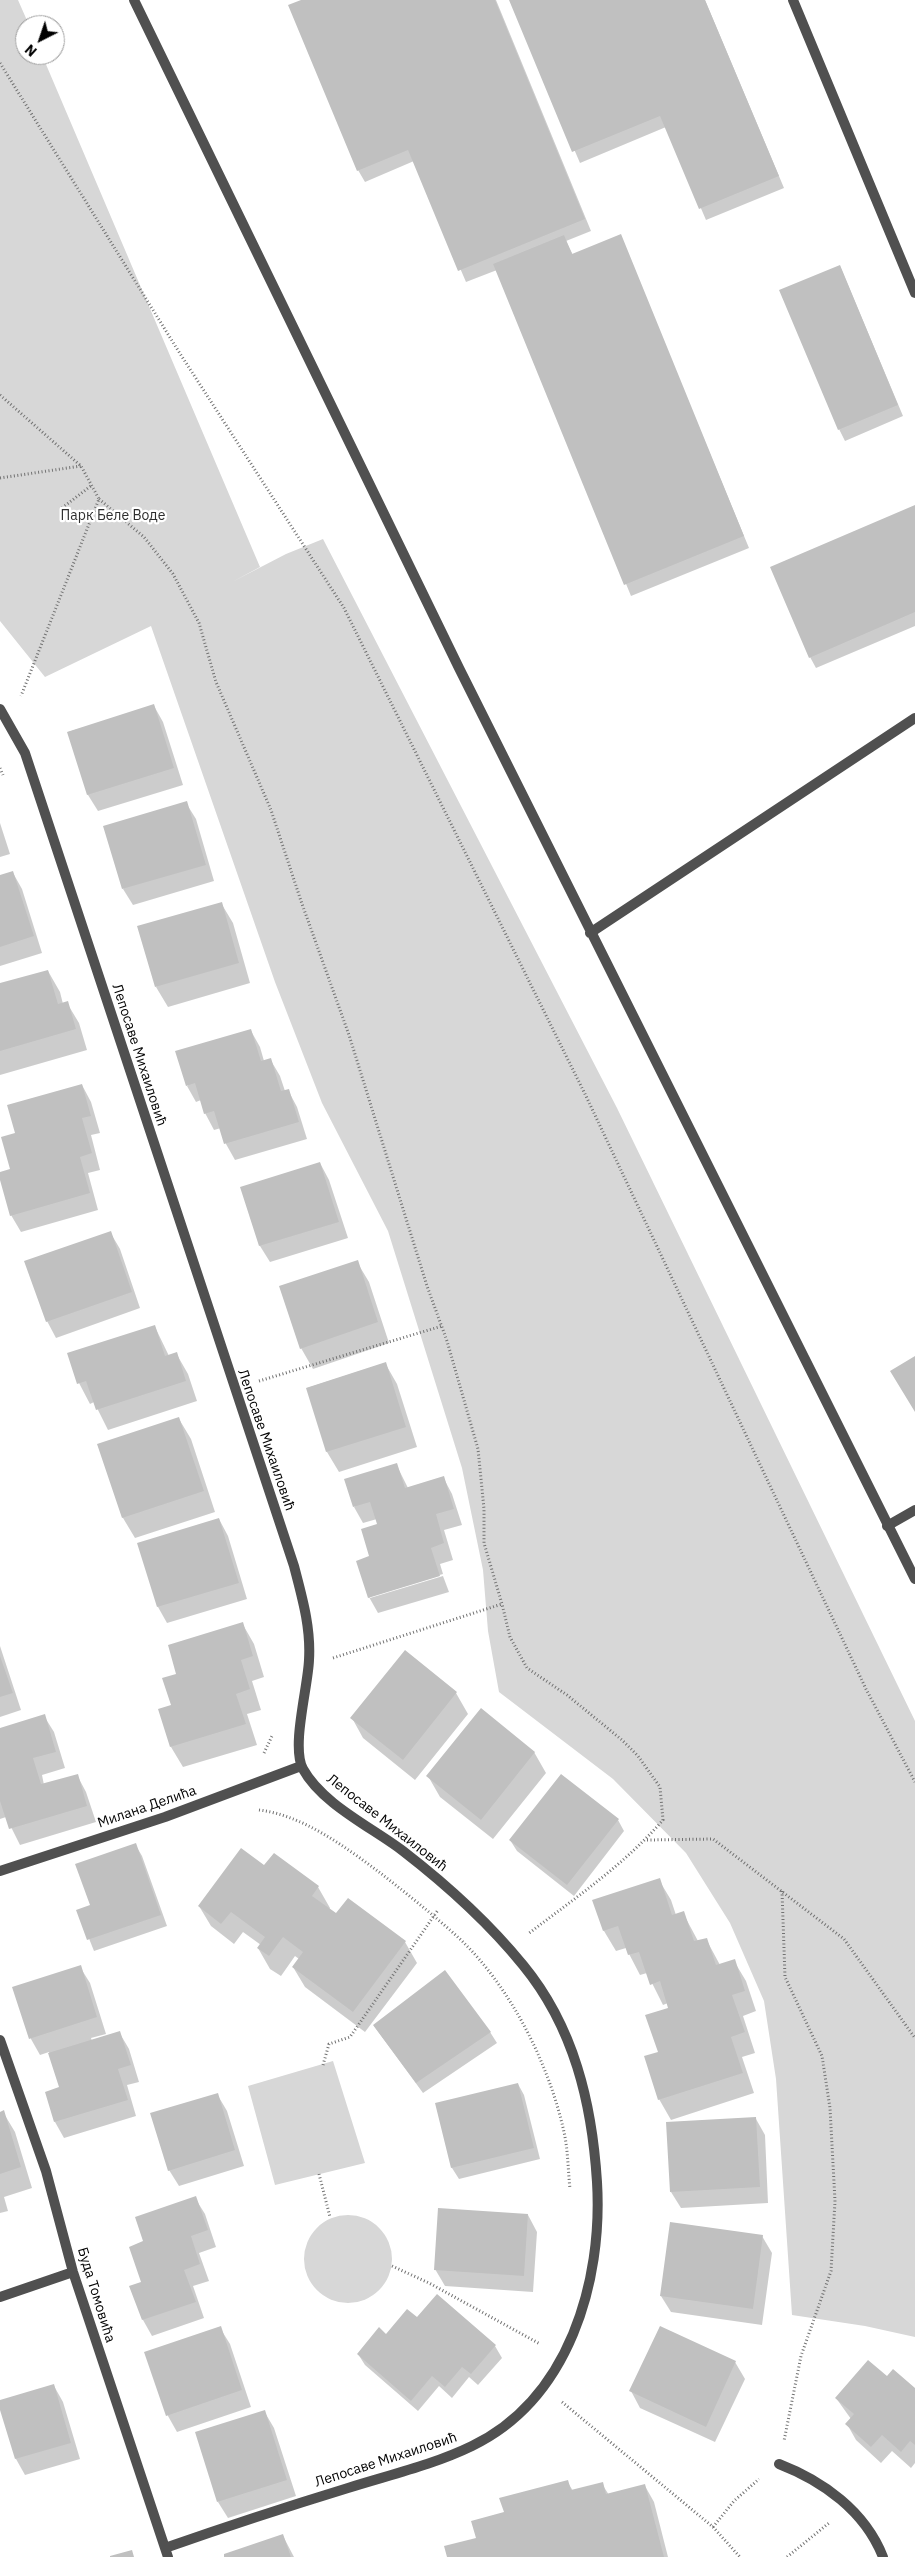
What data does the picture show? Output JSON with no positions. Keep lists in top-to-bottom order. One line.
{"streets":{"street":["Лепосаве Михаиловић","Милана Делића","Буда Томовића"]},"crossings":[["Лепосаве Михаиловић","Милана Делића"],["Лепосаве Михаиловић","Буда Томовића"]],"parks":["Парк Беле Воде"],"north":"bottom left"}
